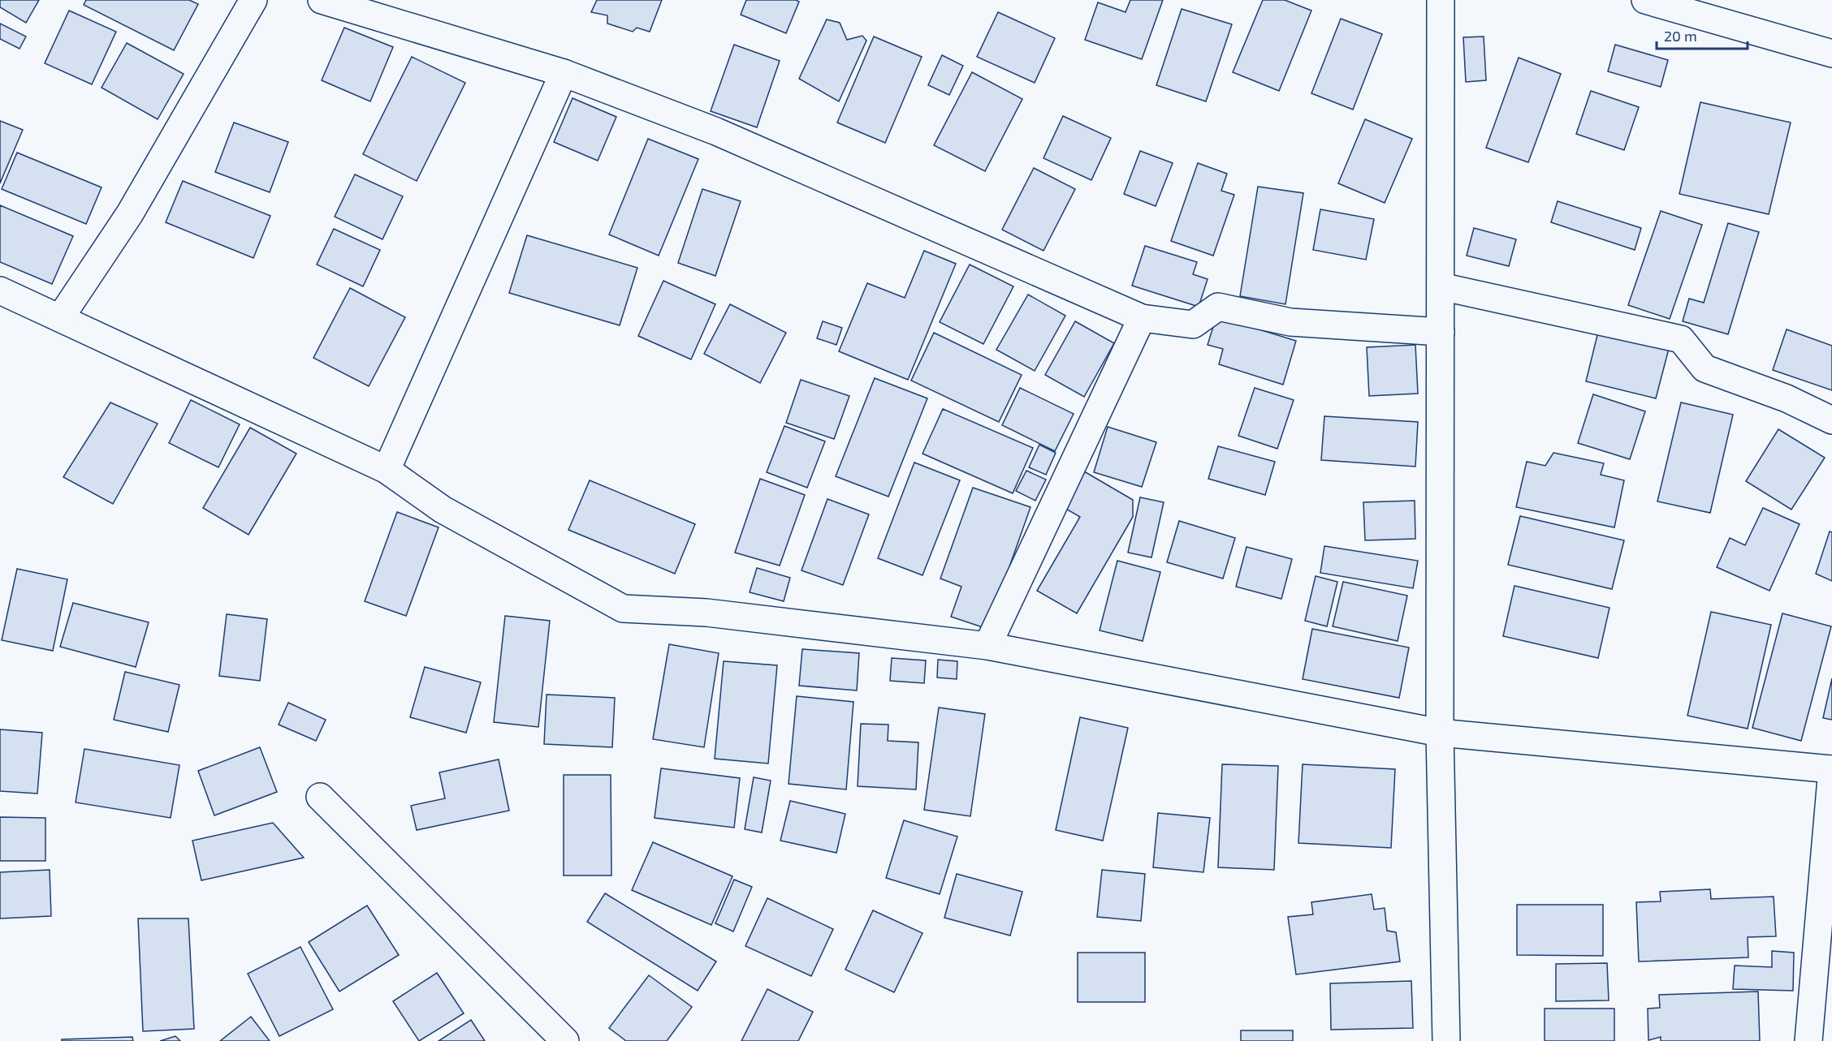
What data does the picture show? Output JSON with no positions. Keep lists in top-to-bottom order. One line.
{"scale_bar":"20 m"}
